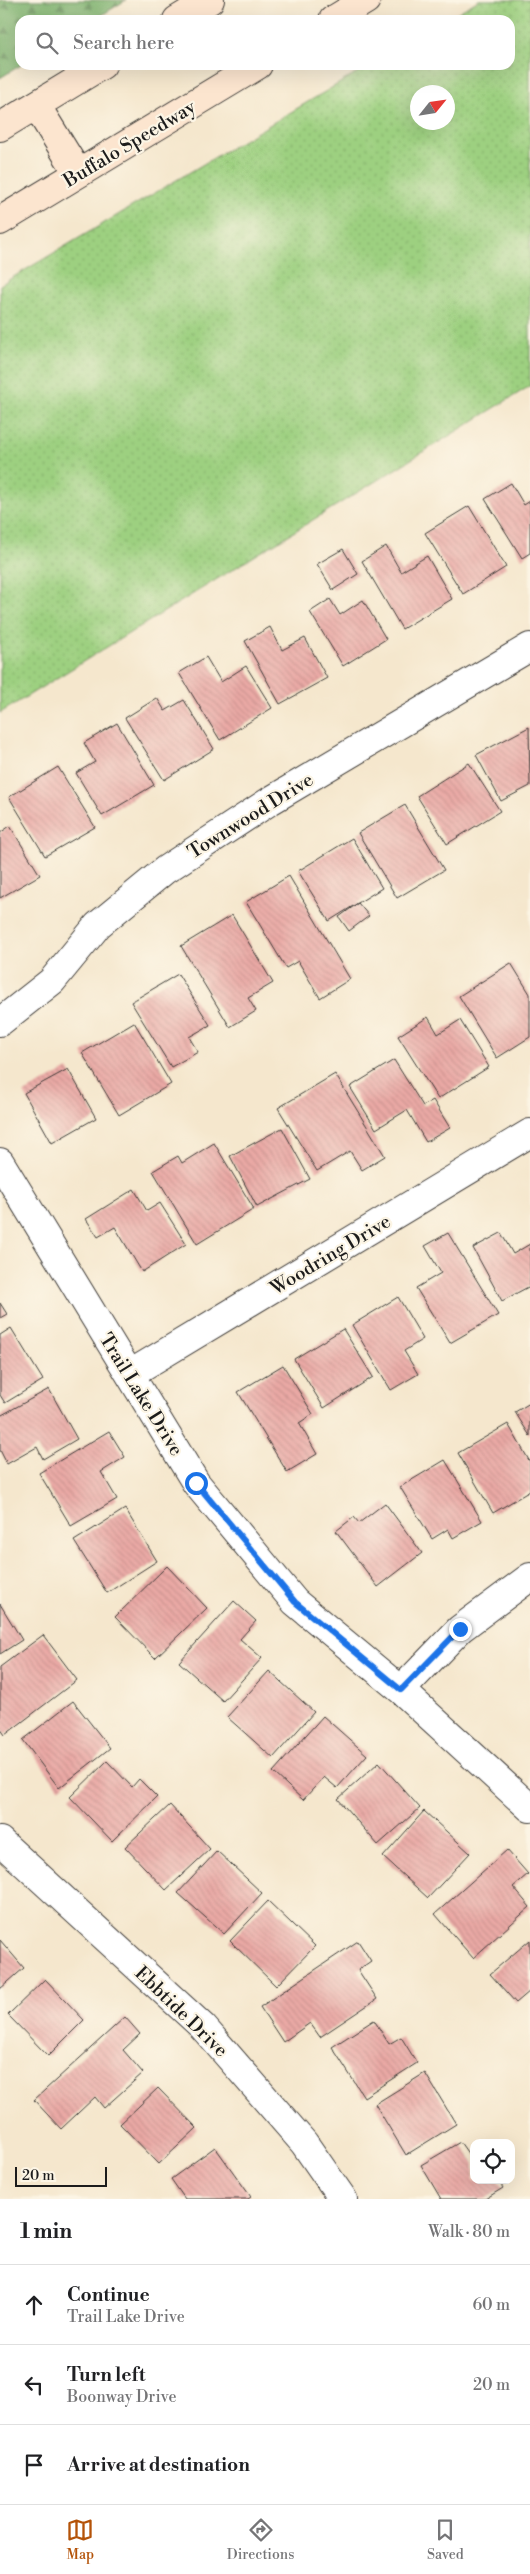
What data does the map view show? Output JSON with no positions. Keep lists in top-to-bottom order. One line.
{"streets":{"main road":["Buffalo Speedway"],"street":["Townwood Drive","Woodring Drive","Trail Lake Drive","Ebbtide Drive"]},"crossings":[["Woodring Drive","Trail Lake Drive"]],"scale_bar":"20 m","north":"top right","page":{"search":"Search here","scale":"20 m","heading":["1 min","Walk · 80 m"],"list":[["Continue","Trail Lake Drive","60 m"],["Turn left","Boonway Drive","20 m"],"Arrive at destination"],"nav":["Map","Directions","Saved"]}}
